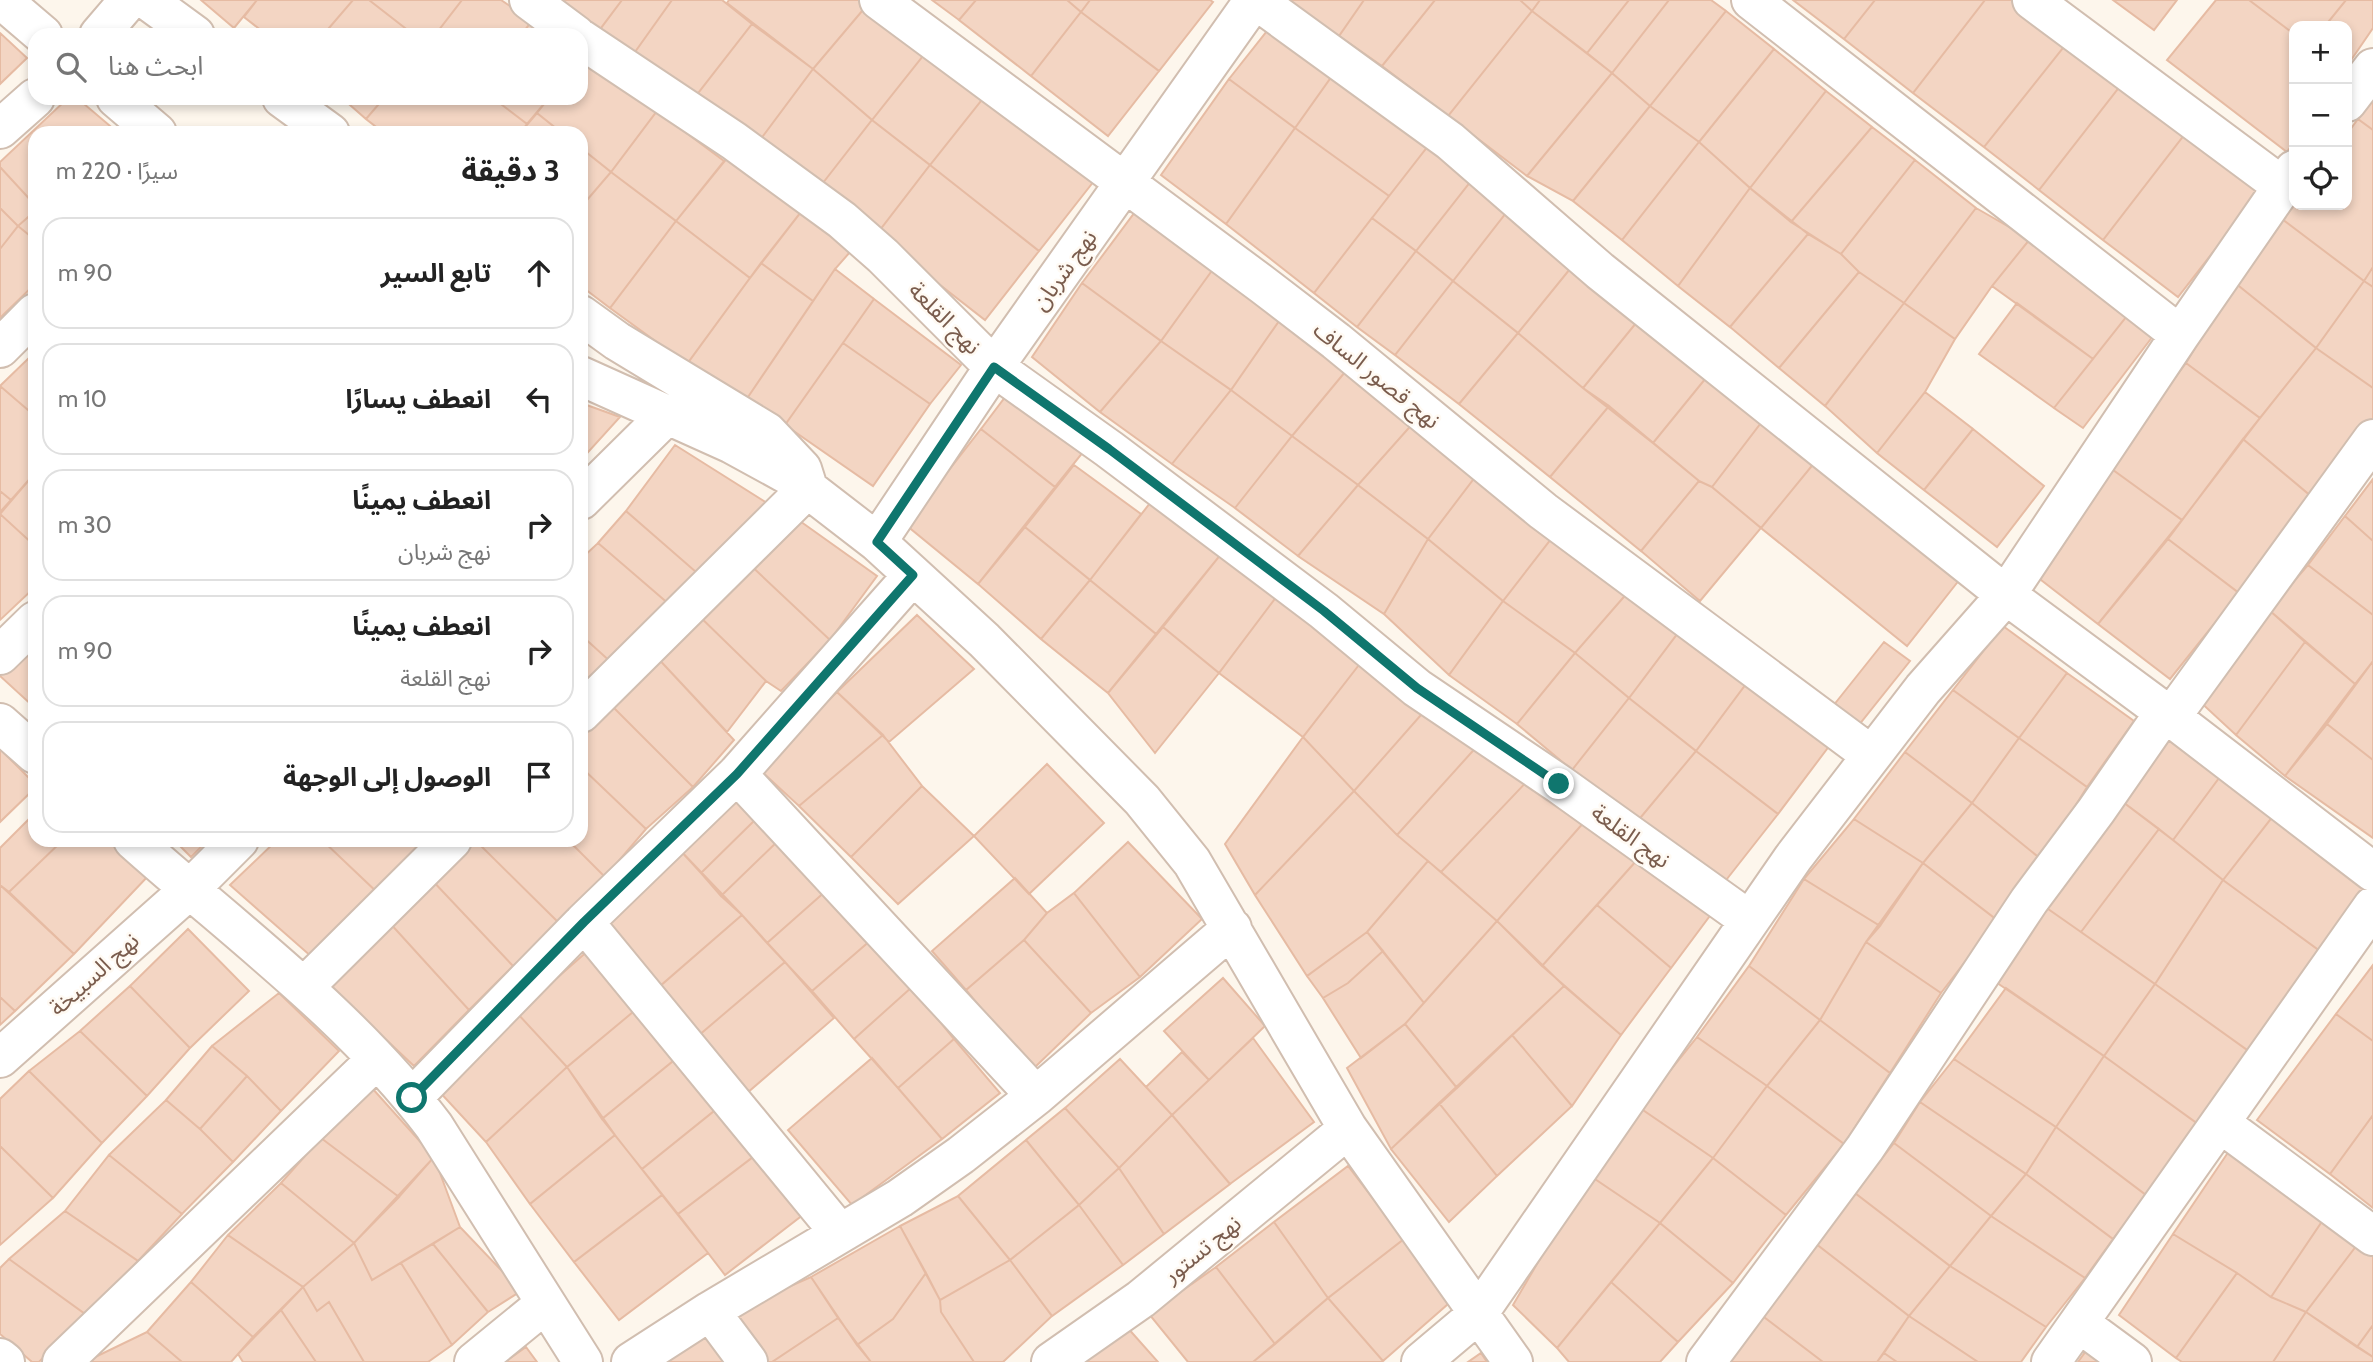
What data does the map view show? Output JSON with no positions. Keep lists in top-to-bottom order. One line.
{"streets":{"street":["نهج شربان","نهج القلعة","نهج قصور الساف","نهج السبيخة","نهج تستور"]},"crossings":[["نهج شربان","نهج القلعة"],["نهج شربان","نهج قصور الساف"]],"page":{"map_buttons":["+","−"],"search":"ابحث هنا","heading":["3 دقيقة","سيرًا · 220 m"],"list":[["تابع السير","90 m"],["انعطف يسارًا","10 m"],["انعطف يمينًا","نهج شربان","30 m"],["انعطف يمينًا","نهج القلعة","90 m"],"الوصول إلى الوجهة"]}}
